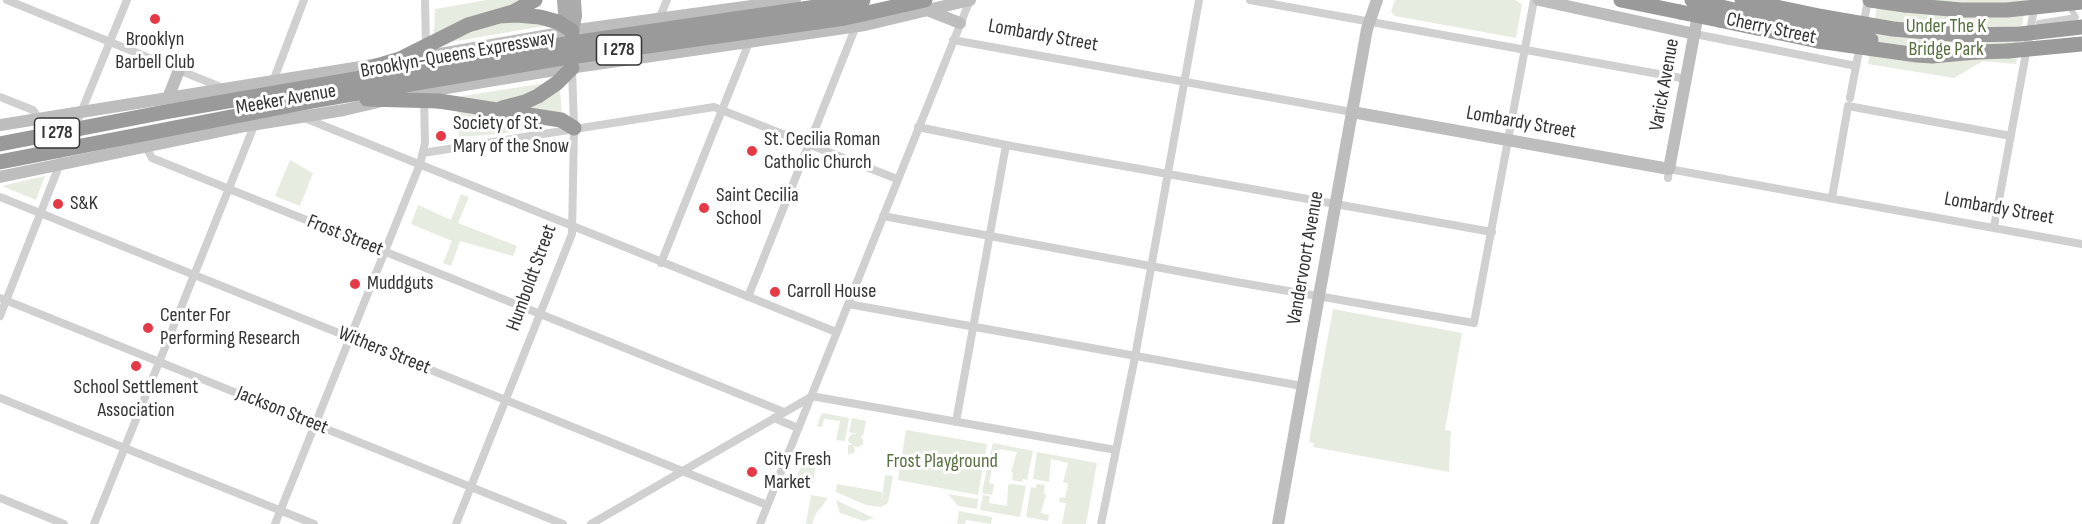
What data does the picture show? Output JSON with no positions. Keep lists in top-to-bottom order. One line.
{"streets":{"highway":["I 278","Brooklyn-Queens Expressway"],"main road":["Cherry Street","Lombardy Street","Varick Avenue","Meeker Avenue","Vandervoort Avenue","Humboldt Street"],"street":["Frost Street","Withers Street","Jackson Street"]},"crossings":[["Cherry Street","Varick Avenue"],["Lombardy Street","Varick Avenue"],["Lombardy Street","Vandervoort Avenue"],["Brooklyn-Queens Expressway","Meeker Avenue"],["Meeker Avenue","Frost Street"],["Meeker Avenue","Humboldt Street"],["Frost Street","Humboldt Street"],["Humboldt Street","Withers Street"],["Humboldt Street","Jackson Street"]],"parks":["Under The K Bridge Park","Frost Playground"],"places":["Brooklyn Barbell Club","Society of St. Mary of the Snow","St. Cecilia Roman Catholic Church","S&K","Saint Cecilia School","Muddguts","Carroll House","Center For Performing Research","School Settlement Association","City Fresh Market"]}
